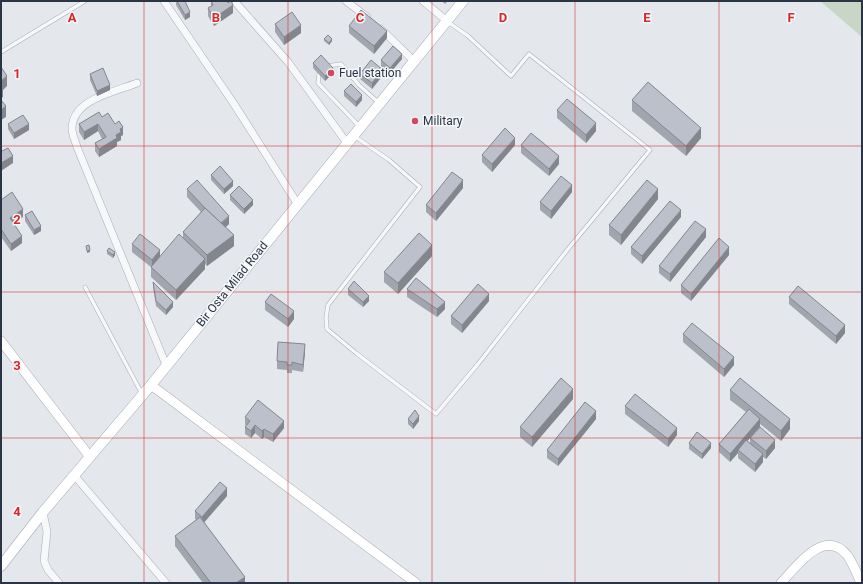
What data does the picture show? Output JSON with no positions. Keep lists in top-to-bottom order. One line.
{"streets":{"main road":["Bir Osta Milad Road"]},"places":["Fuel station","Military"],"grid":{"columns":["A","B","C","D","E","F"],"rows":["1","2","3","4"]}}
